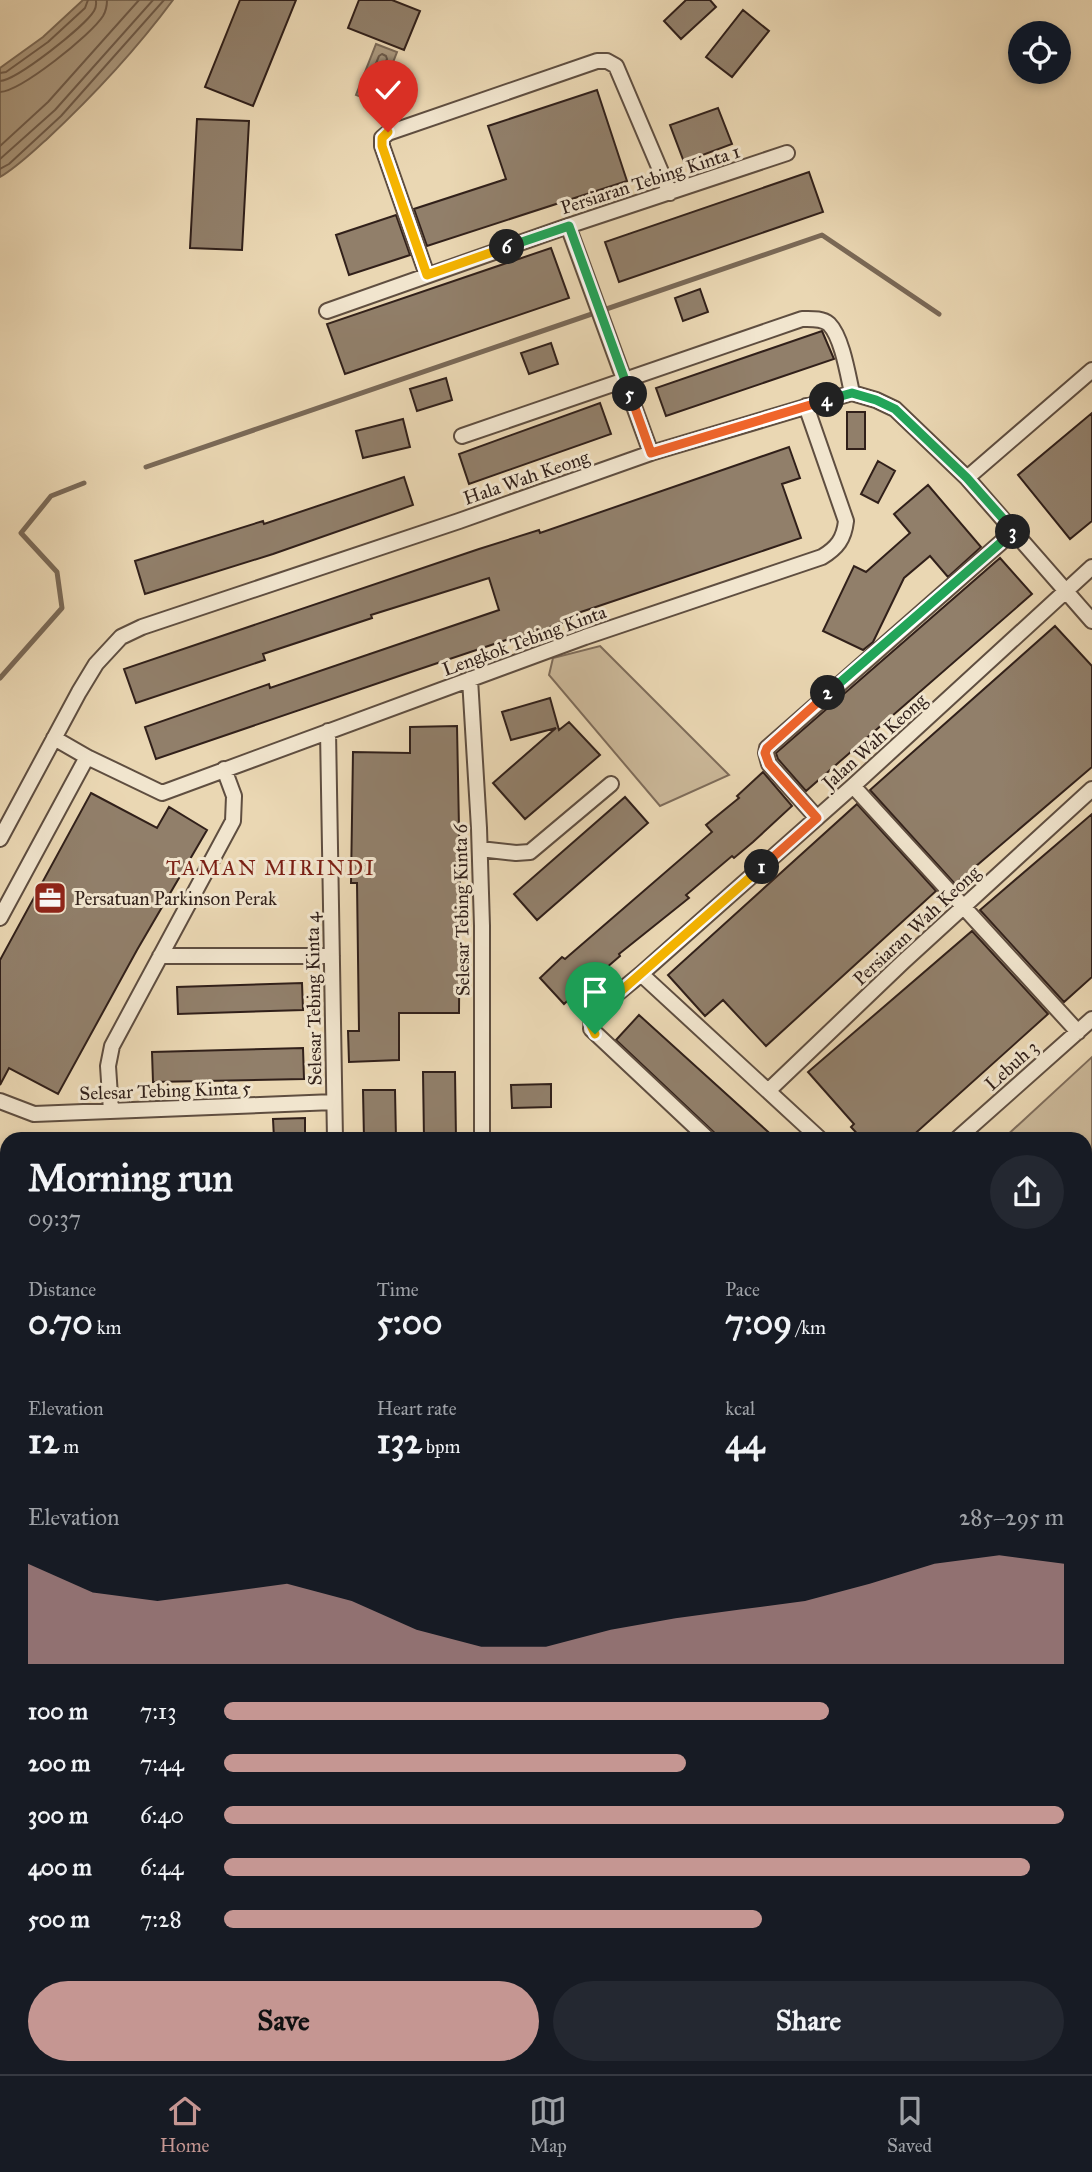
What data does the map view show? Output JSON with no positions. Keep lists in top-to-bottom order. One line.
{"streets":{"street":["Persiaran Tebing Kinta 1","Hala Wah Keong","Lengkok Tebing Kinta","Jalan Wah Keong","Selesar Tebing Kinta 6","Persiaran Wah Keong","Selesar Tebing Kinta 4","Lebuh 3","Selesar Tebing Kinta 5"]},"crossings":[["Hala Wah Keong","Lengkok Tebing Kinta"],["Lengkok Tebing Kinta","Selesar Tebing Kinta 6"],["Lengkok Tebing Kinta","Selesar Tebing Kinta 4"],["Selesar Tebing Kinta 4","Selesar Tebing Kinta 5"]],"districts":["TAMAN MIRINDI"],"places":{"office":["Persatuan Parkinson Perak"]},"page":{"pins":["6","5","4","3","2","1"],"heading":["Morning run","09:37"],"stats":[["Distance","0.70 km"],["Time","5:00"],["Pace","7:09 /km"],["Elevation","12 m"],["Heart rate","132 bpm"],["kcal","44"]],"chart":["Elevation","285–295 m"],"list":[{"name":"100 m","note":"7:13"},{"name":"200 m","note":"7:44"},{"name":"300 m","note":"6:40"},{"name":"400 m","note":"6:44"},{"name":"500 m","note":"7:28"}],"buttons":["Save","Share"],"tabs":["Home","Map","Saved"]}}
